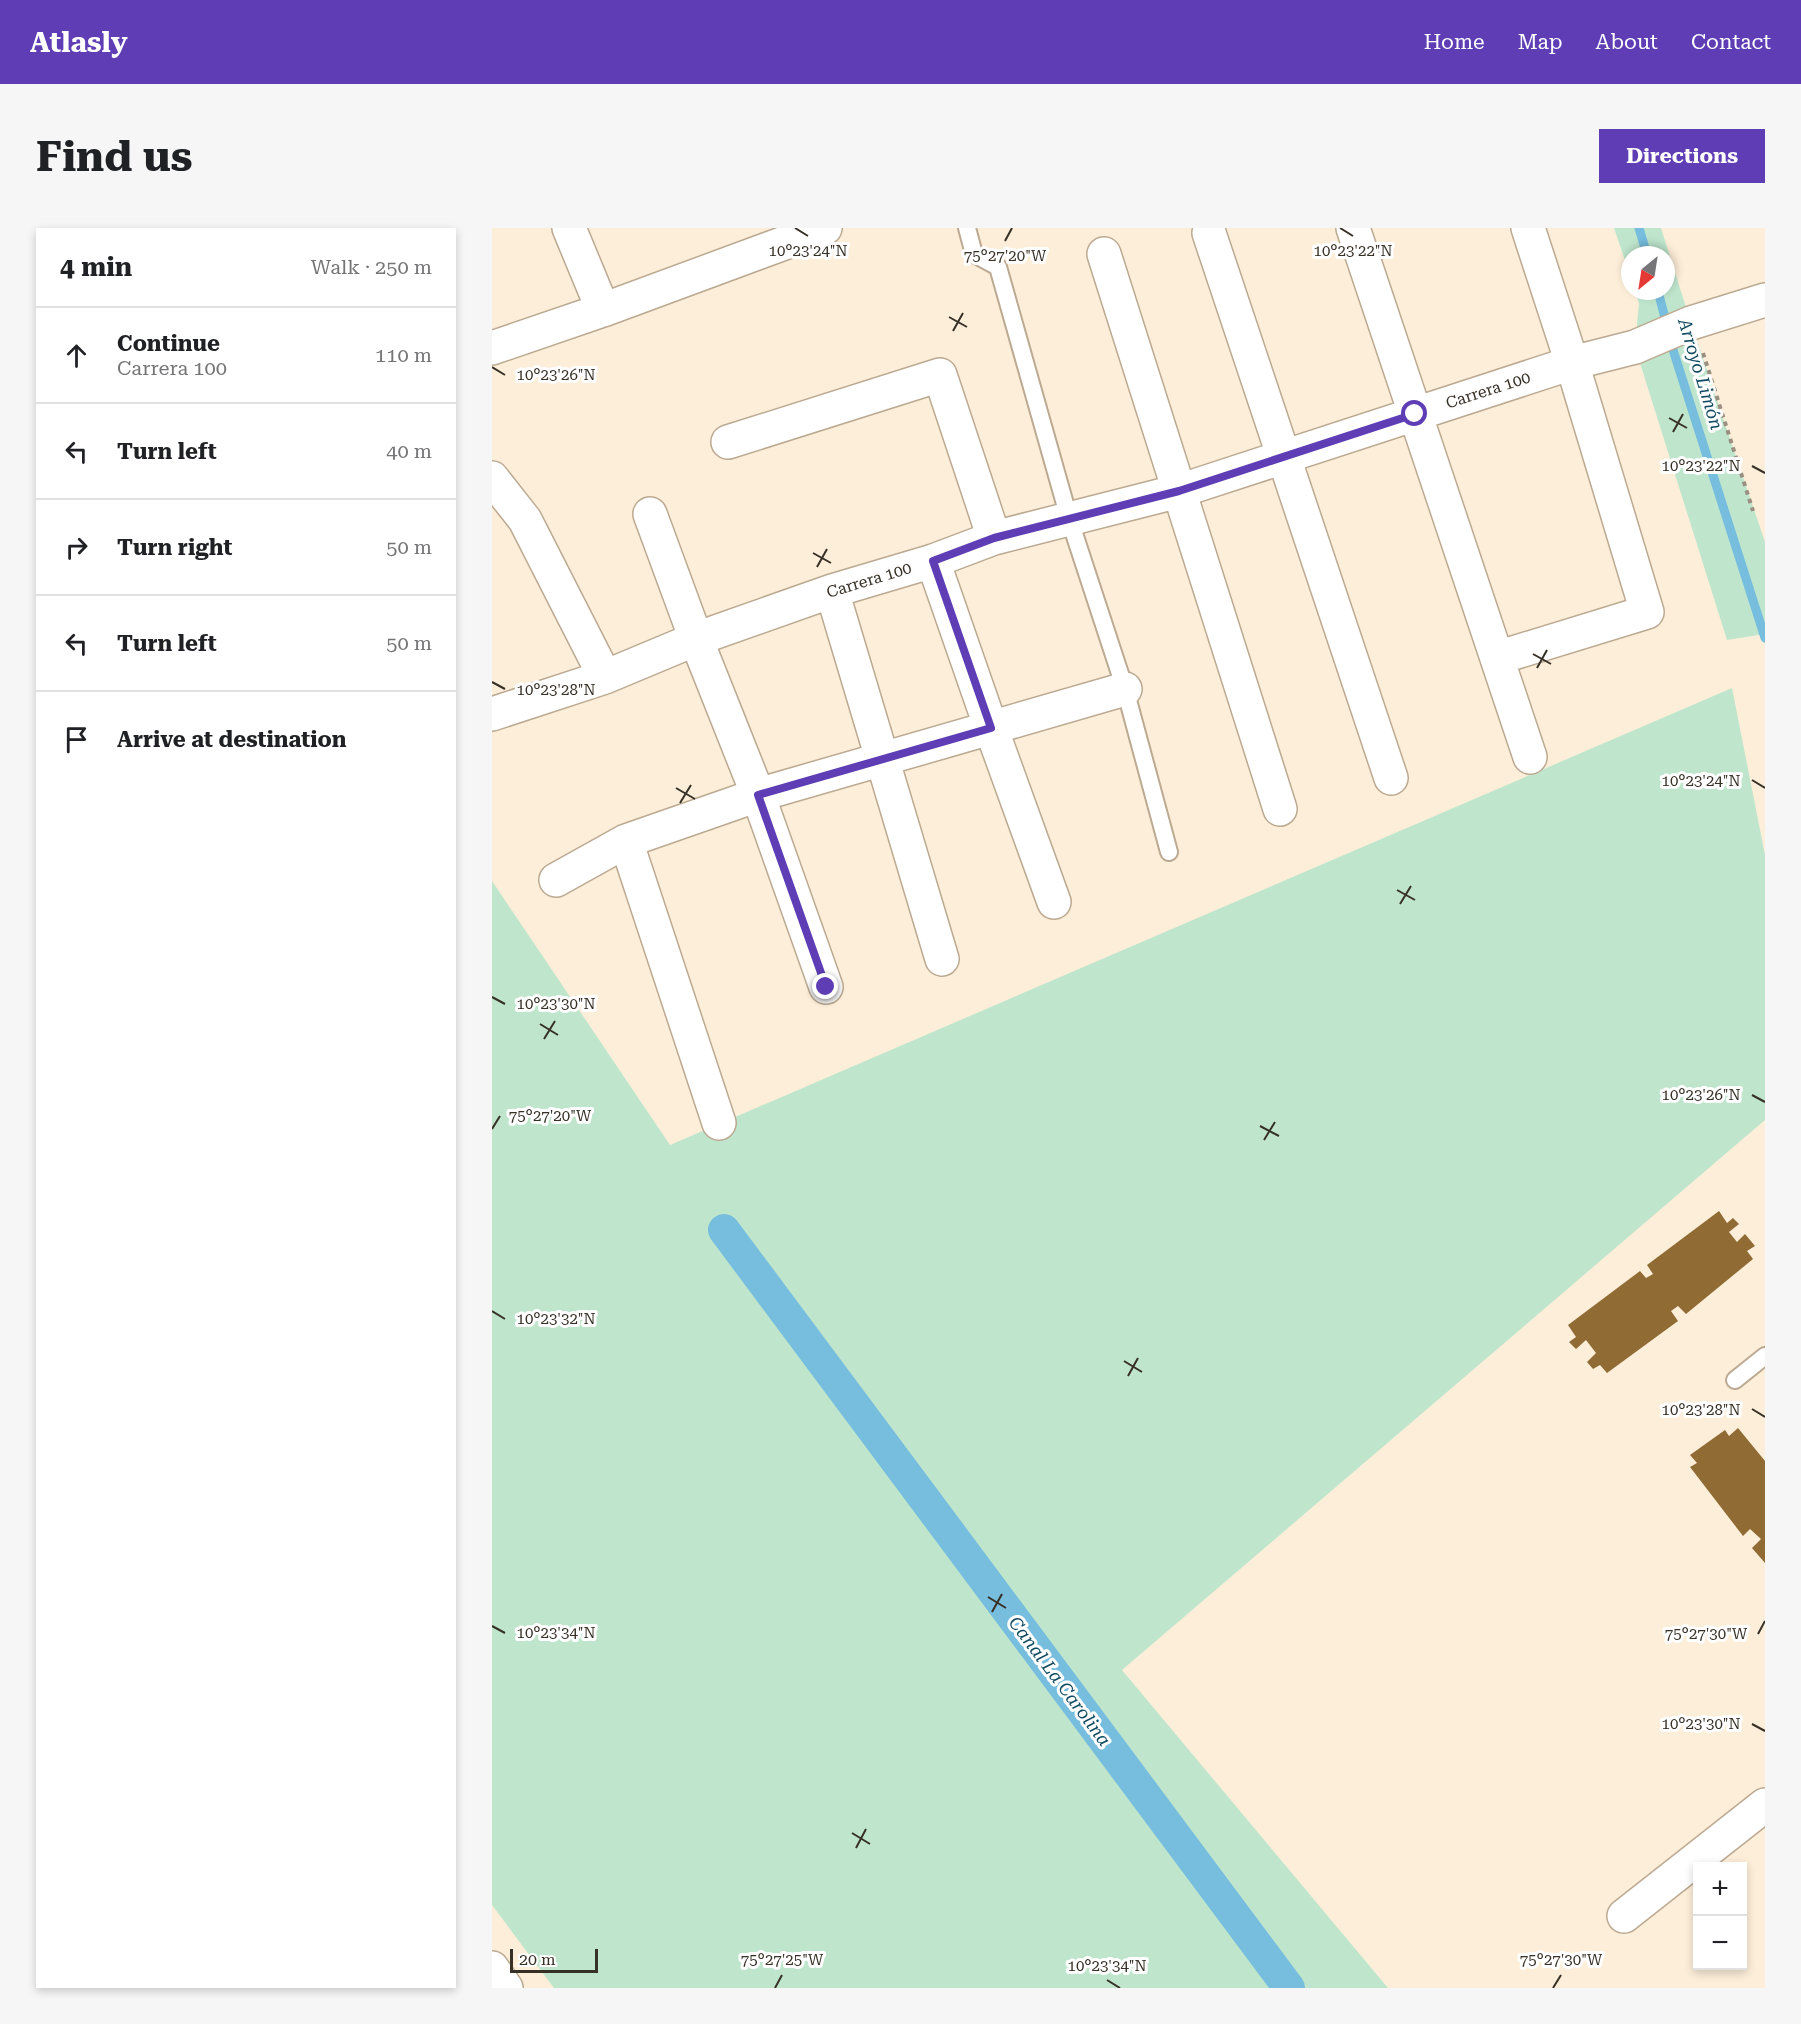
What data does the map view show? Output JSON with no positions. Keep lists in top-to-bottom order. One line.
{"streets":{"street":["Carrera 100"]},"water":["Arroyo Limón","Canal La Carolina"],"scale_bar":"20 m","north":"bottom left","page":{"header":"Atlasly","nav":["Home","Map","About","Contact"],"buttons":"Directions","title":"Find us","heading":["4 min","Walk · 250 m"],"list":[["Continue","Carrera 100","110 m"],["Turn left","40 m"],["Turn right","50 m"],["Turn left","50 m"],"Arrive at destination"],"map_buttons":["+","−"],"scale":"20 m"},"coordinates":["10°23'24\"N","10°23'22\"N","75°27'20\"W","10°23'26\"N","10°23'28\"N","10°23'30\"N","10°23'32\"N","10°23'34\"N","75°27'30\"W","75°27'25\"W"]}
